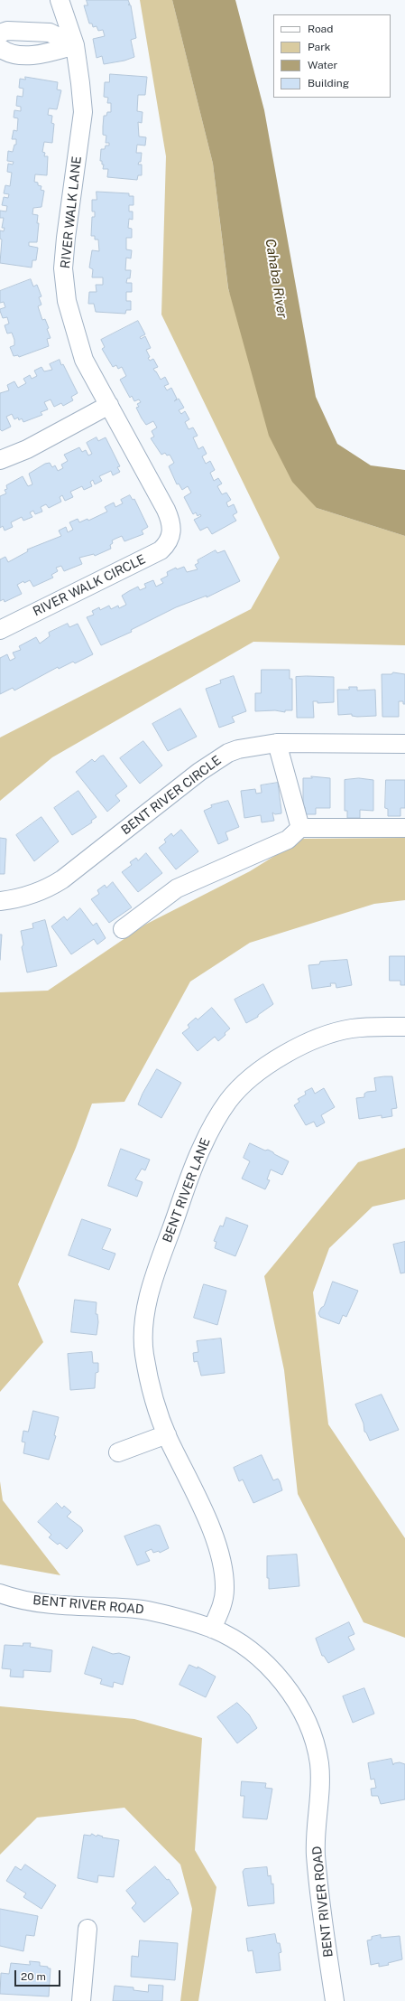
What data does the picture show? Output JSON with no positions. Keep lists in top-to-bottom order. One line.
{"streets":{"street":["RIVER WALK LANE","RIVER WALK CIRCLE","BENT RIVER CIRCLE","BENT RIVER LANE","BENT RIVER ROAD"]},"crossings":[["RIVER WALK LANE","RIVER WALK CIRCLE"],["BENT RIVER LANE","BENT RIVER ROAD"]],"water":["Cahaba River"],"legend":["Road","Park","Water","Building"],"scale_bar":"20 m"}
